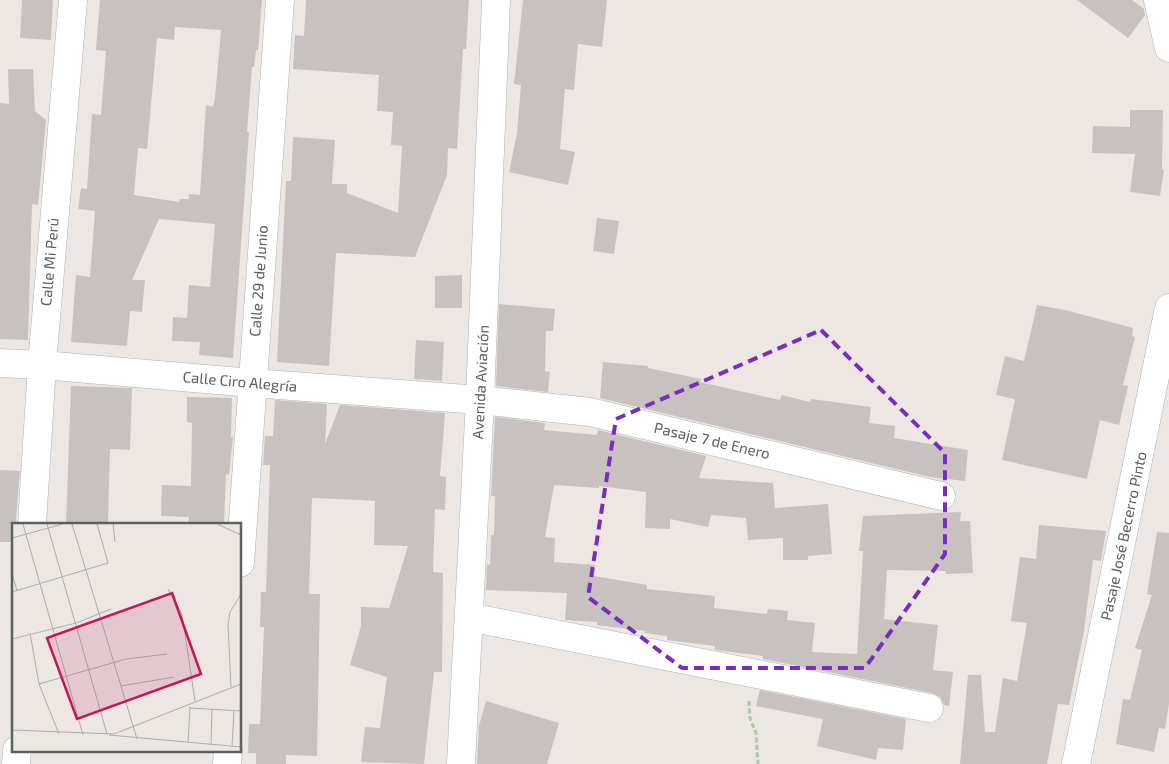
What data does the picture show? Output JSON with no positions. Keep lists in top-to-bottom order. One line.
{"streets":{"street":["Calle Mi Perú","Calle 29 de Junio","Calle Ciro Alegría","Avenida Aviación","Pasaje 7 de Enero","Pasaje José Becerro Pinto"]},"crossings":[["Calle Mi Perú","Calle Ciro Alegría"],["Calle 29 de Junio","Calle Ciro Alegría"],["Calle Ciro Alegría","Avenida Aviación"],["Calle Ciro Alegría","Pasaje 7 de Enero"],["Avenida Aviación","Pasaje 7 de Enero"]]}
